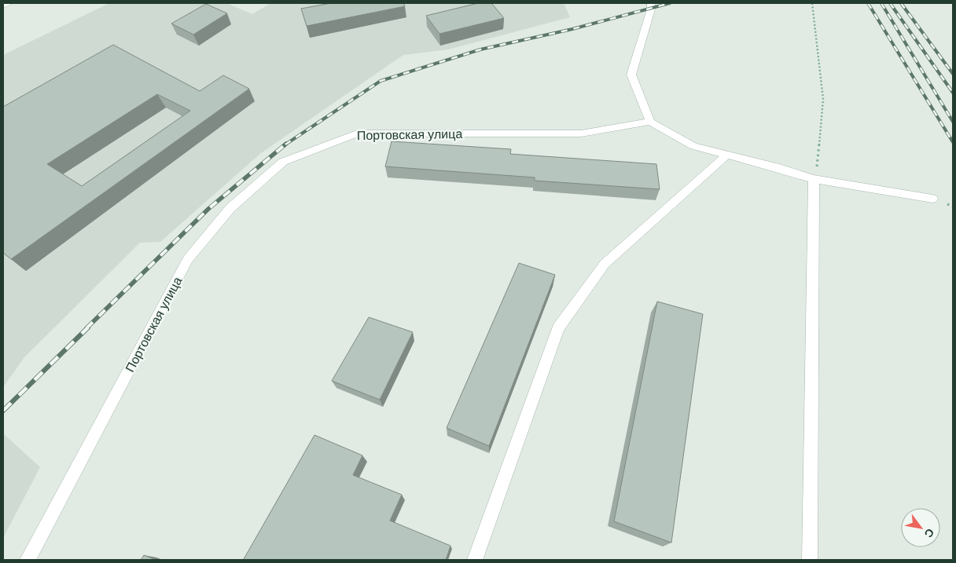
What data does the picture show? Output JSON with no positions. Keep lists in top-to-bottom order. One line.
{"streets":{"street":["Портовская улица"]},"north":"bottom right"}
